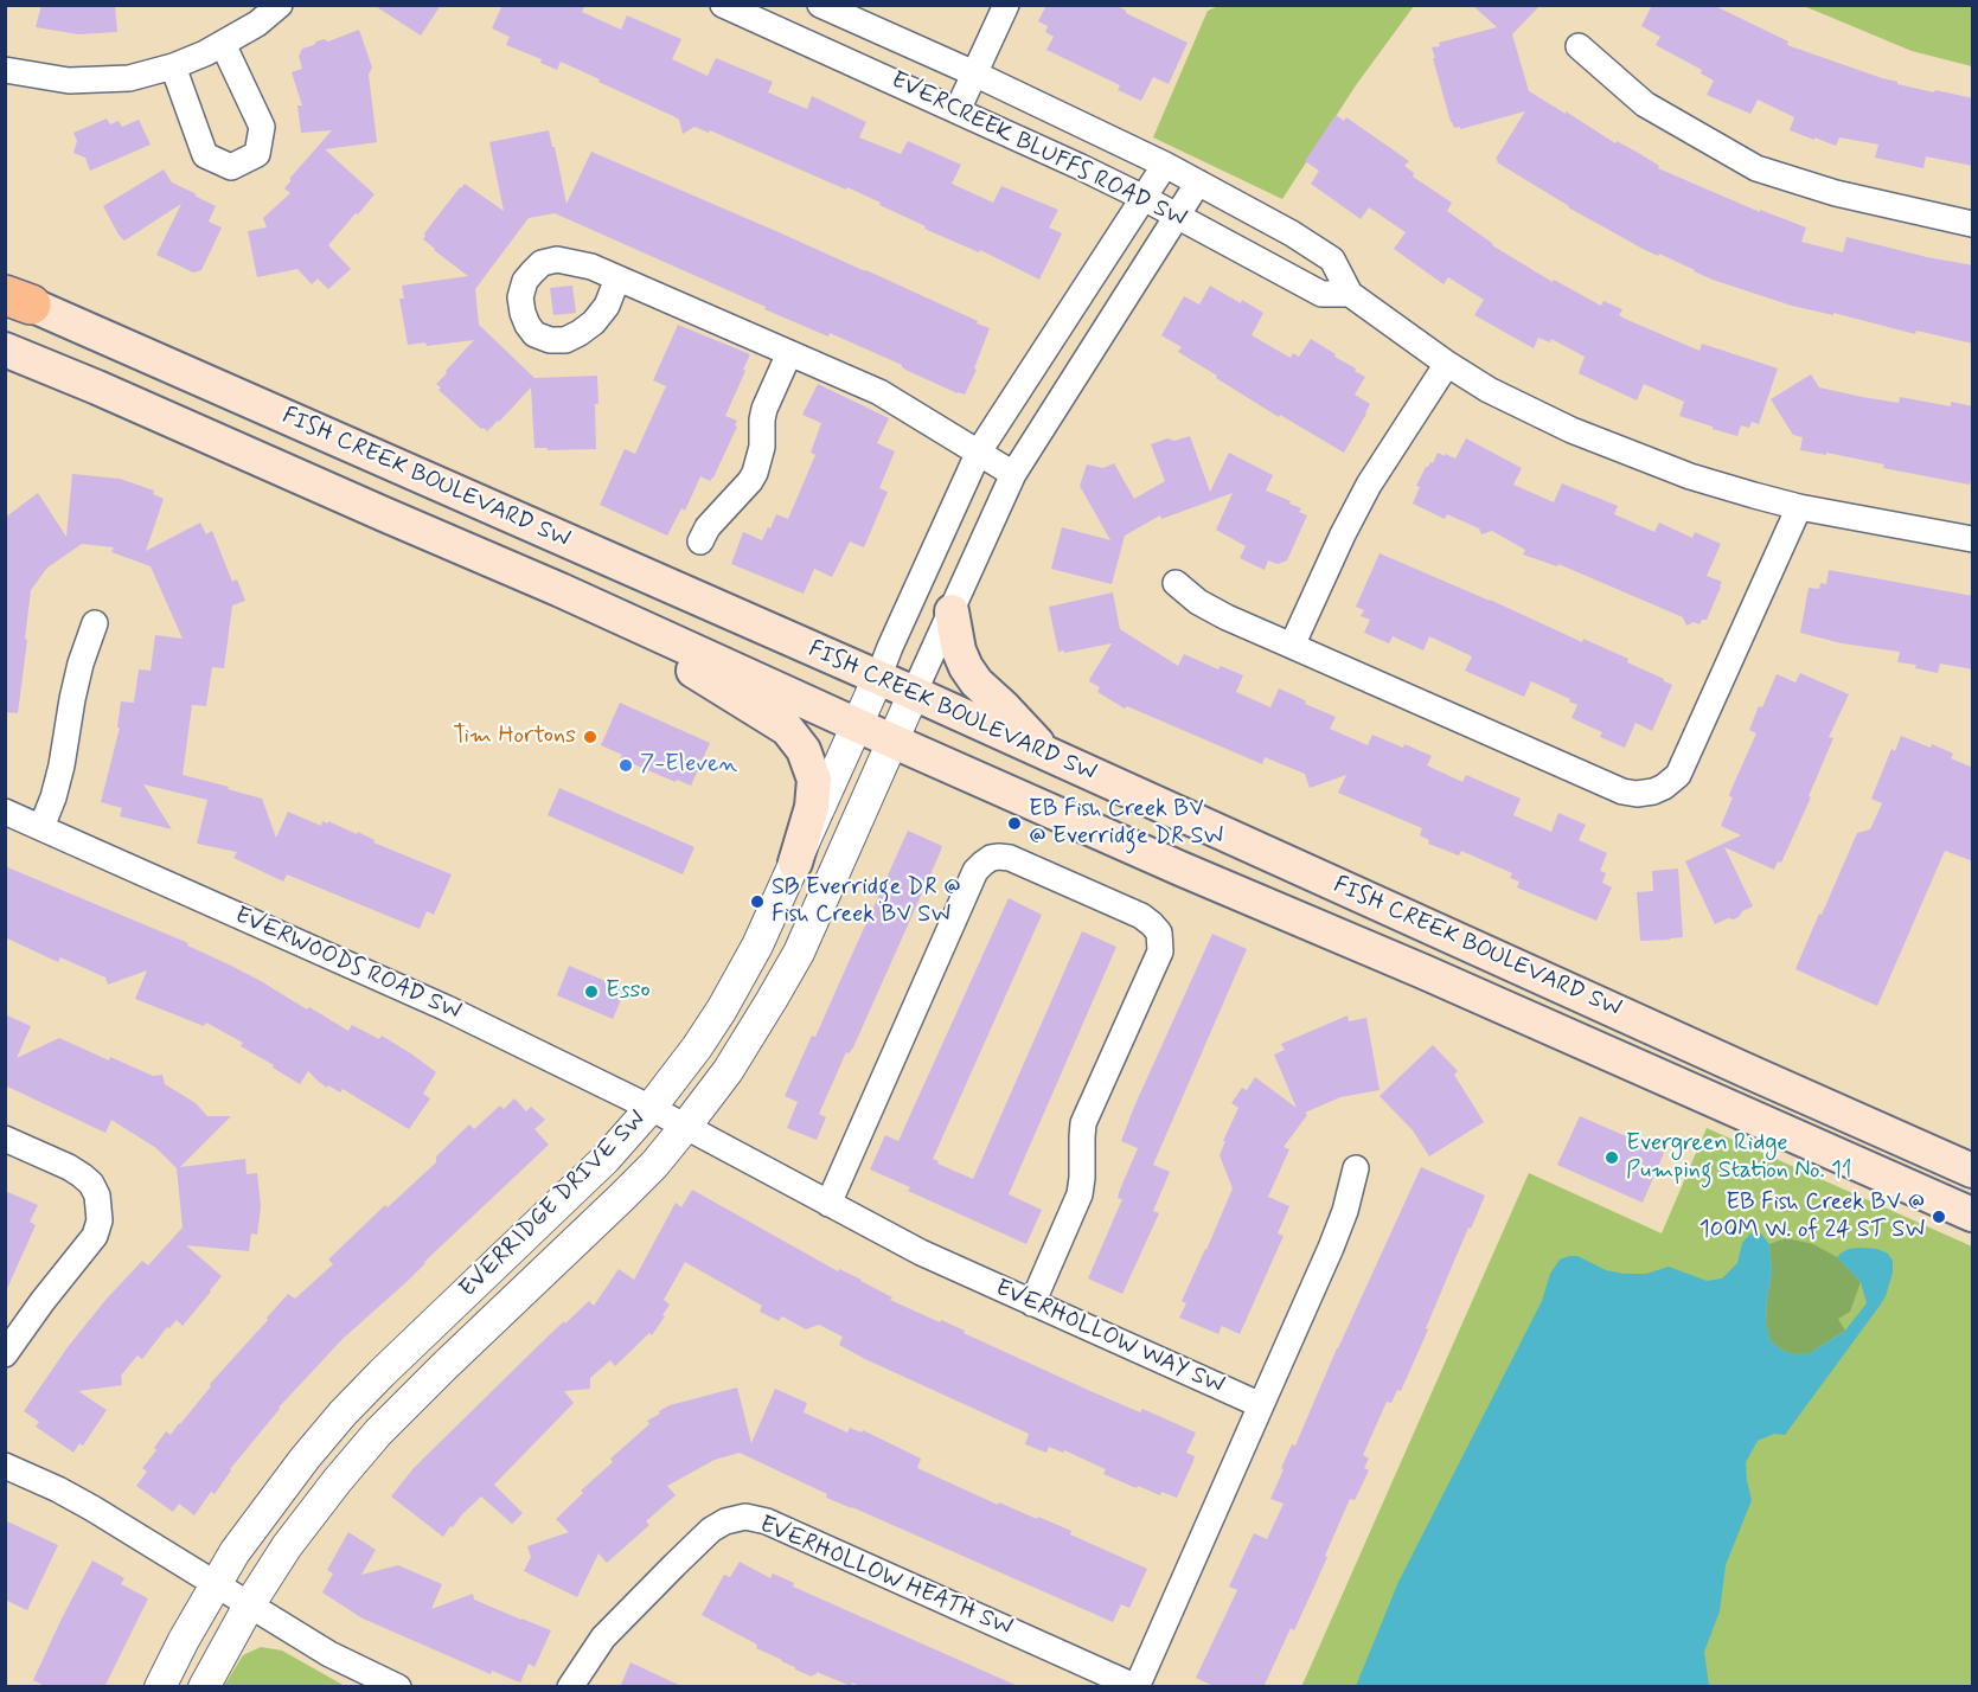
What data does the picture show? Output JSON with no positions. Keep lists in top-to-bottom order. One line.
{"streets":{"main road":["FISH CREEK BOULEVARD SW"],"street":["EVERCREEK BLUFFS ROAD SW","EVERWOODS ROAD SW","EVERRIDGE DRIVE SW","EVERHOLLOW WAY SW","EVERHOLLOW HEATH SW"]},"crossings":[["FISH CREEK BOULEVARD SW","EVERRIDGE DRIVE SW"],["EVERWOODS ROAD SW","EVERRIDGE DRIVE SW"],["EVERWOODS ROAD SW","EVERHOLLOW WAY SW"],["EVERRIDGE DRIVE SW","EVERHOLLOW WAY SW"]],"places":["Tim Hortons","7-Eleven","EB Fish Creek BV @ Everridge DR SW","SB Everridge DR @ Fish Creek BV SW","Esso","Evergreen Ridge Pumping Station No. 11","EB Fish Creek BV @ 100M W. of 24 ST SW"]}
